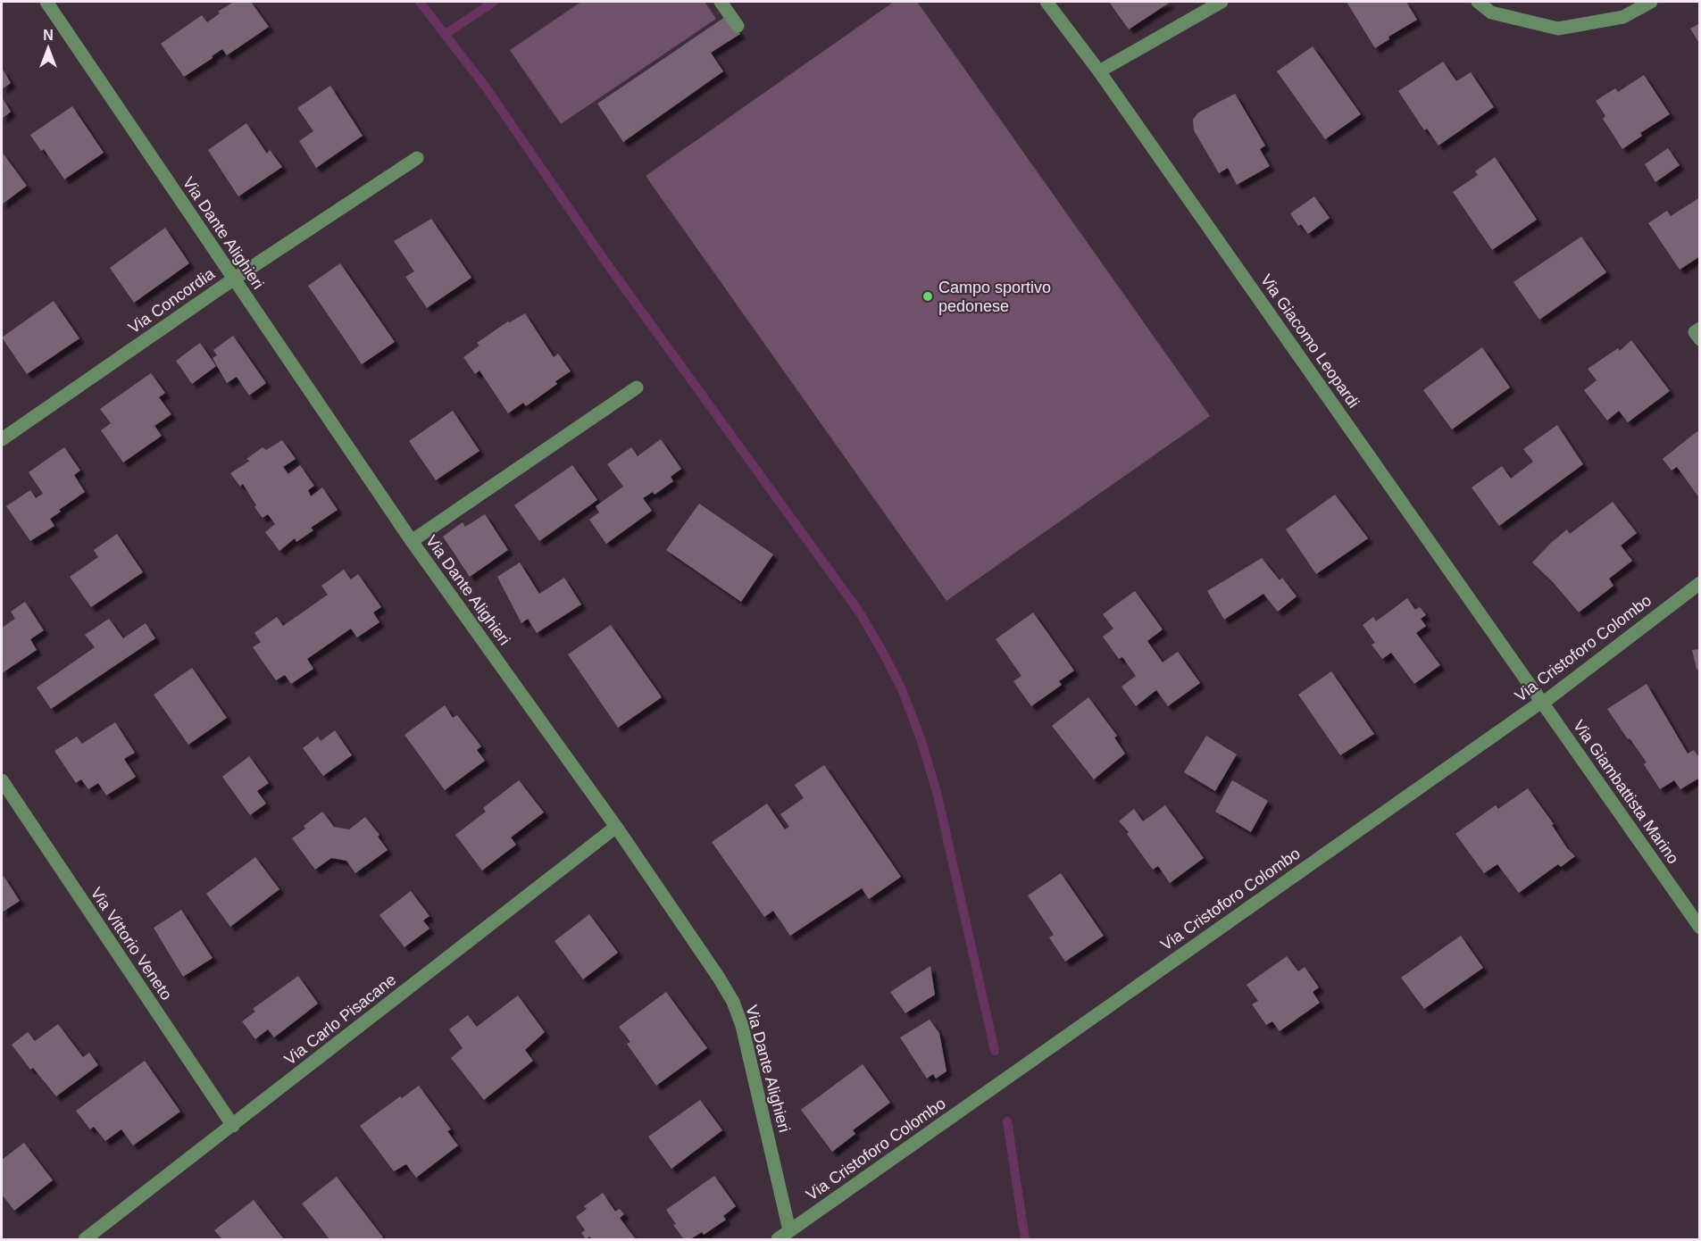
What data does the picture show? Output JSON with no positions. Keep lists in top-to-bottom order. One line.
{"streets":{"street":["Via Dante Alighieri","Via Concordia","Via Giacomo Leopardi","Via Cristoforo Colombo","Via Giambattista Marino","Via Vittorio Veneto","Via Carlo Pisacane"]},"crossings":[["Via Dante Alighieri","Via Concordia"],["Via Dante Alighieri","Via Cristoforo Colombo"],["Via Dante Alighieri","Via Carlo Pisacane"],["Via Giacomo Leopardi","Via Cristoforo Colombo"],["Via Giacomo Leopardi","Via Giambattista Marino"],["Via Cristoforo Colombo","Via Giambattista Marino"],["Via Vittorio Veneto","Via Carlo Pisacane"]],"places":["Campo sportivo pedonese"],"north":"top"}
